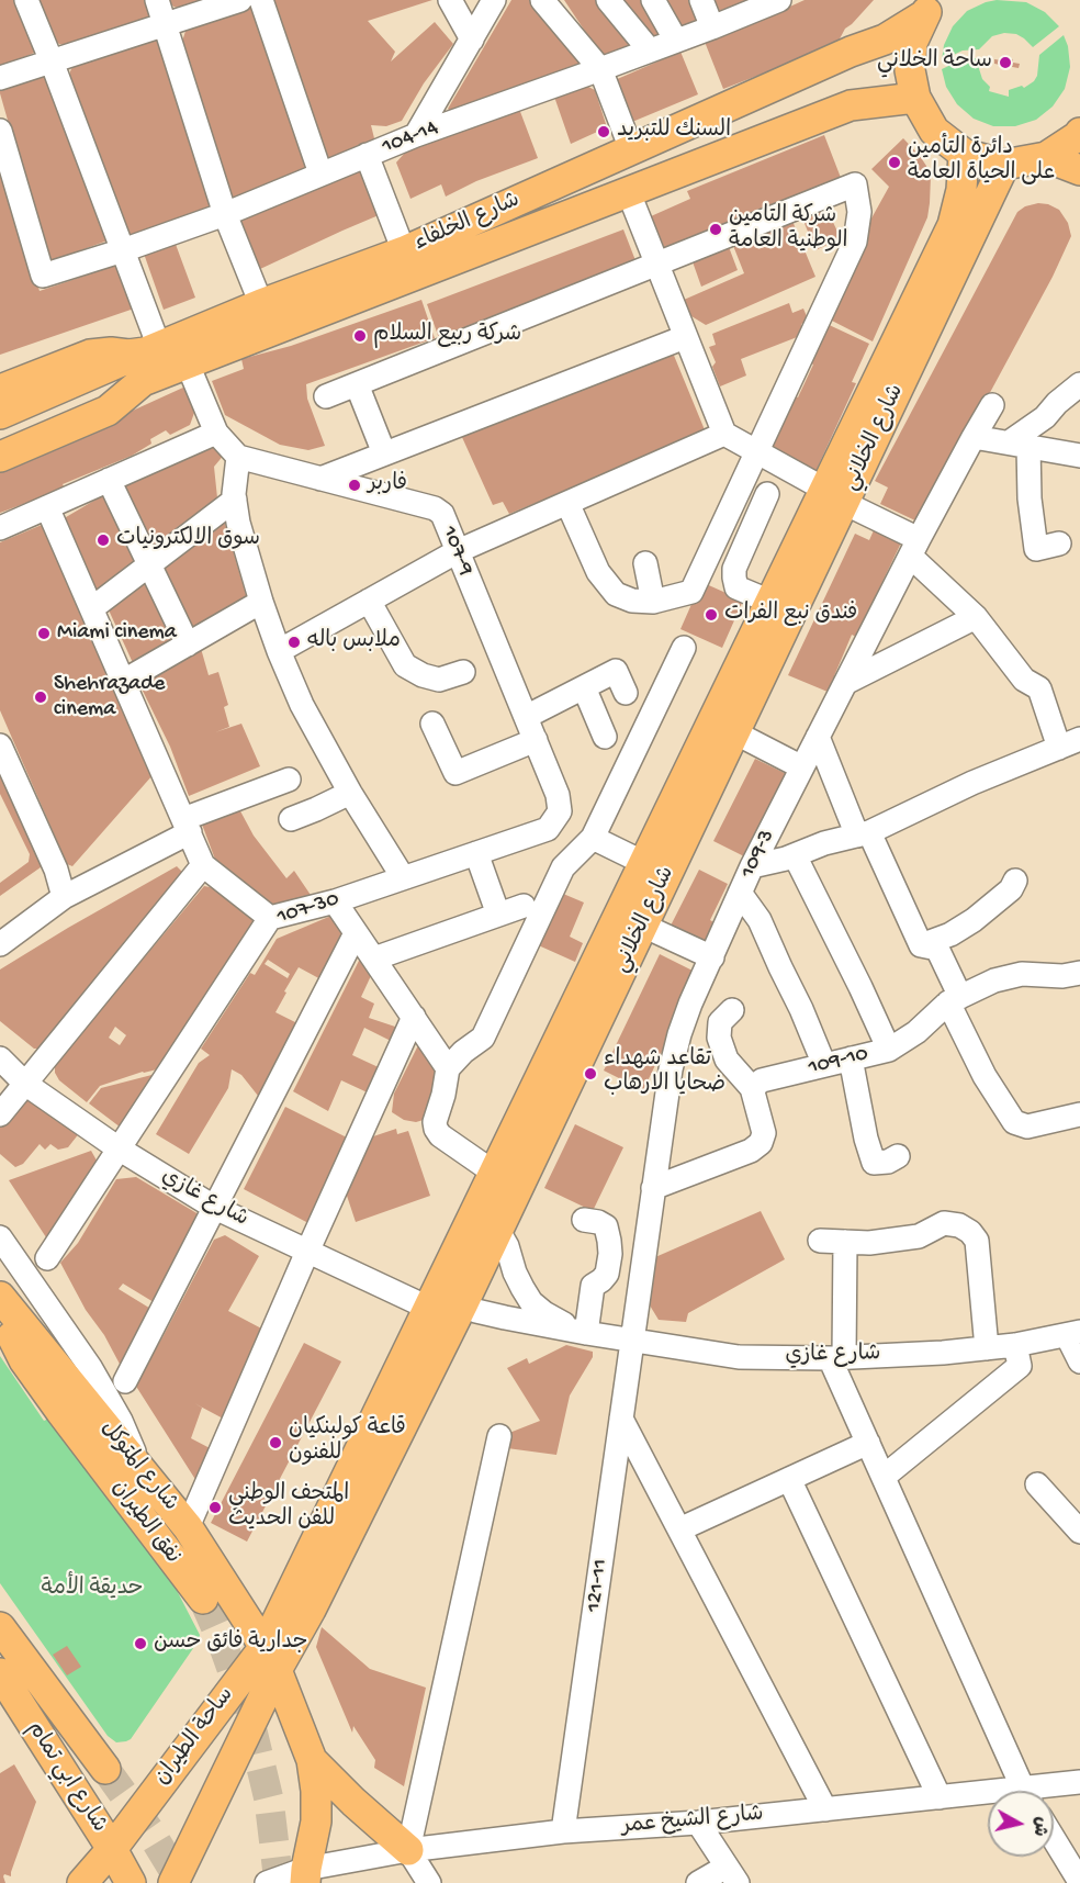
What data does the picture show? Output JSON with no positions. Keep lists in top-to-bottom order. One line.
{"streets":{"main road":["شارع الخلفاء","شارع الخلاني","شارع المتوكل","نفق الطيران","ساحة الطيران","شارع ابي تمام"],"street":["104-14","107-9","109-3","107-30","109-10","شارع غازي","121-11","شارع الشيخ عمر"]},"crossings":[["شارع الخلاني","شارع غازي"],["شارع الخلاني","شارع المتوكل"],["شارع الخلاني","ساحة الطيران"],["107-9","107-30"],["109-3","شارع غازي"],["109-3","121-11"],["107-30","شارع غازي"],["شارع غازي","121-11"],["شارع المتوكل","ساحة الطيران"],["121-11","شارع الشيخ عمر"],["ساحة الطيران","شارع ابي تمام"]],"parks":["حديقة الأمة"],"places":["ساحة الخلاني","السنك للتبريد","دائرة التأمين على الحياة العامة","شركة التامين الوطنية العامة","شركة ربيع السلام","فاربر","سوق الالكترونيات","فندق نبع الفرات","Miami cinema","ملابس باله","Shehrazade cinema","تقاعد شهداء ضحايا الارهاب","قاعة كولبنكيان للفنون","المتحف الوطني للفن الحديث","جدارية فائق حسن"],"north":"right"}
